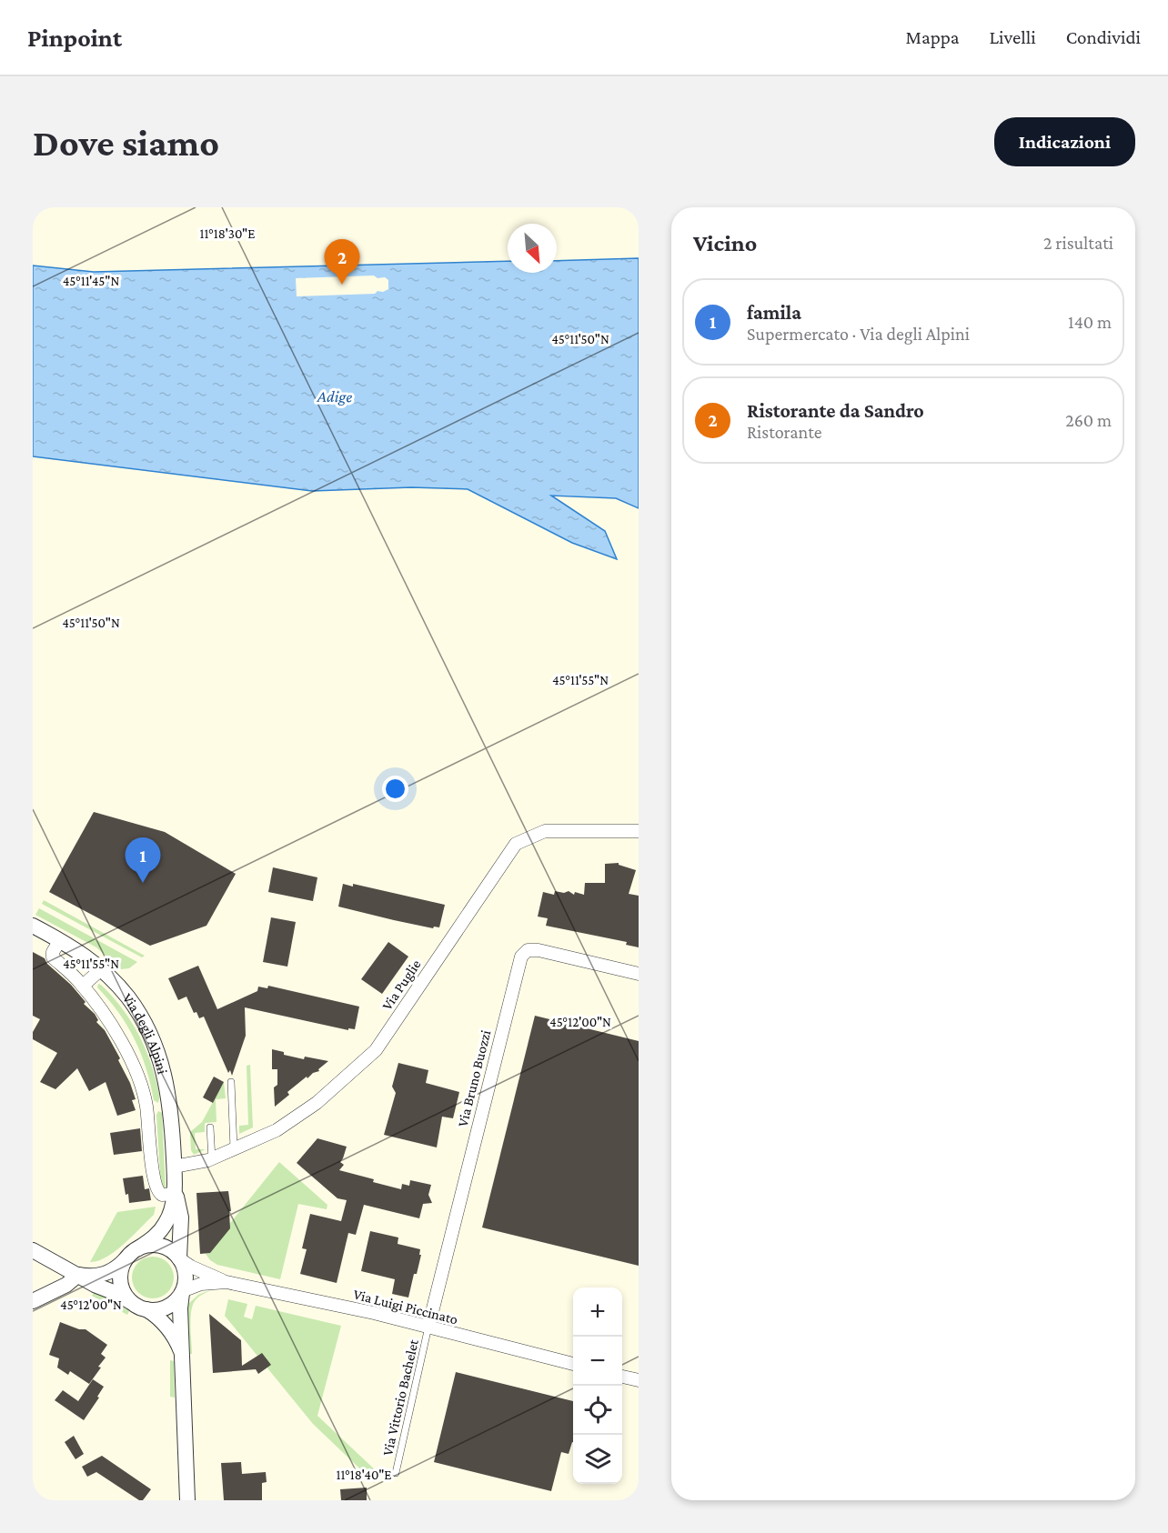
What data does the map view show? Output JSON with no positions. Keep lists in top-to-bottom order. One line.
{"streets":{"street":["Via Puglie","Via degli Alpini","Via Bruno Buozzi","Via Luigi Piccinato"],"lane":["Via Vittorio Bachelet"]},"crossings":[["Via Puglie","Via degli Alpini"],["Via degli Alpini","Via Luigi Piccinato"],["Via Bruno Buozzi","Via Luigi Piccinato"],["Via Bruno Buozzi","Via Vittorio Bachelet"],["Via Luigi Piccinato","Via Vittorio Bachelet"]],"water":["Adige"],"north":"bottom right","page":{"header":"Pinpoint","nav":["Mappa","Livelli","Condividi"],"buttons":"Indicazioni","title":"Dove siamo","heading":["Vicino","2 risultati"],"pins":["2","1"],"list":[{"mark":"1","name":"famila","note":"Supermercato · Via degli Alpini","value":"140 m"},{"mark":"2","name":"Ristorante da Sandro","note":"Ristorante","value":"260 m"}],"map_buttons":["+","−"]},"coordinates":["11°18'30\"E","45°11'45\"N","45°11'50\"N","45°11'55\"N","45°12'00\"N","11°18'40\"E"]}
